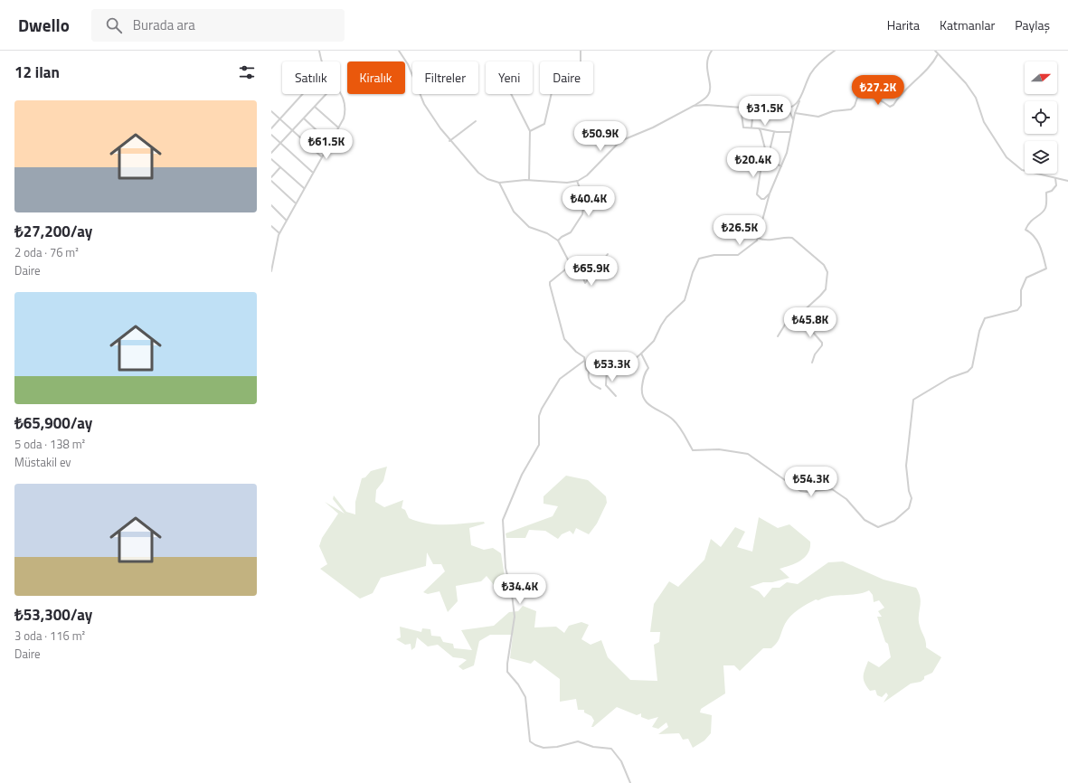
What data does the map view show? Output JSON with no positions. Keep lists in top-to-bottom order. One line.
{"north":"right","page":{"header":"Dwello","search":"Burada ara","nav":["Harita","Katmanlar","Paylaş"],"heading":"12 ilan","chip":["Satılık","Kiralık","Filtreler","Yeni","Daire"],"price":["₺27.2K","₺31.5K","₺50.9K","₺61.5K","₺20.4K","₺40.4K","₺26.5K","₺65.9K","₺45.8K","₺53.3K","₺54.3K","₺34.4K"],"list":[{"name":"₺27,200/ay","note":"2 oda · 76 m² · Daire"},{"name":"₺65,900/ay","note":"5 oda · 138 m² · Müstakil ev"},{"name":"₺53,300/ay","note":"3 oda · 116 m² · Daire"}]}}
